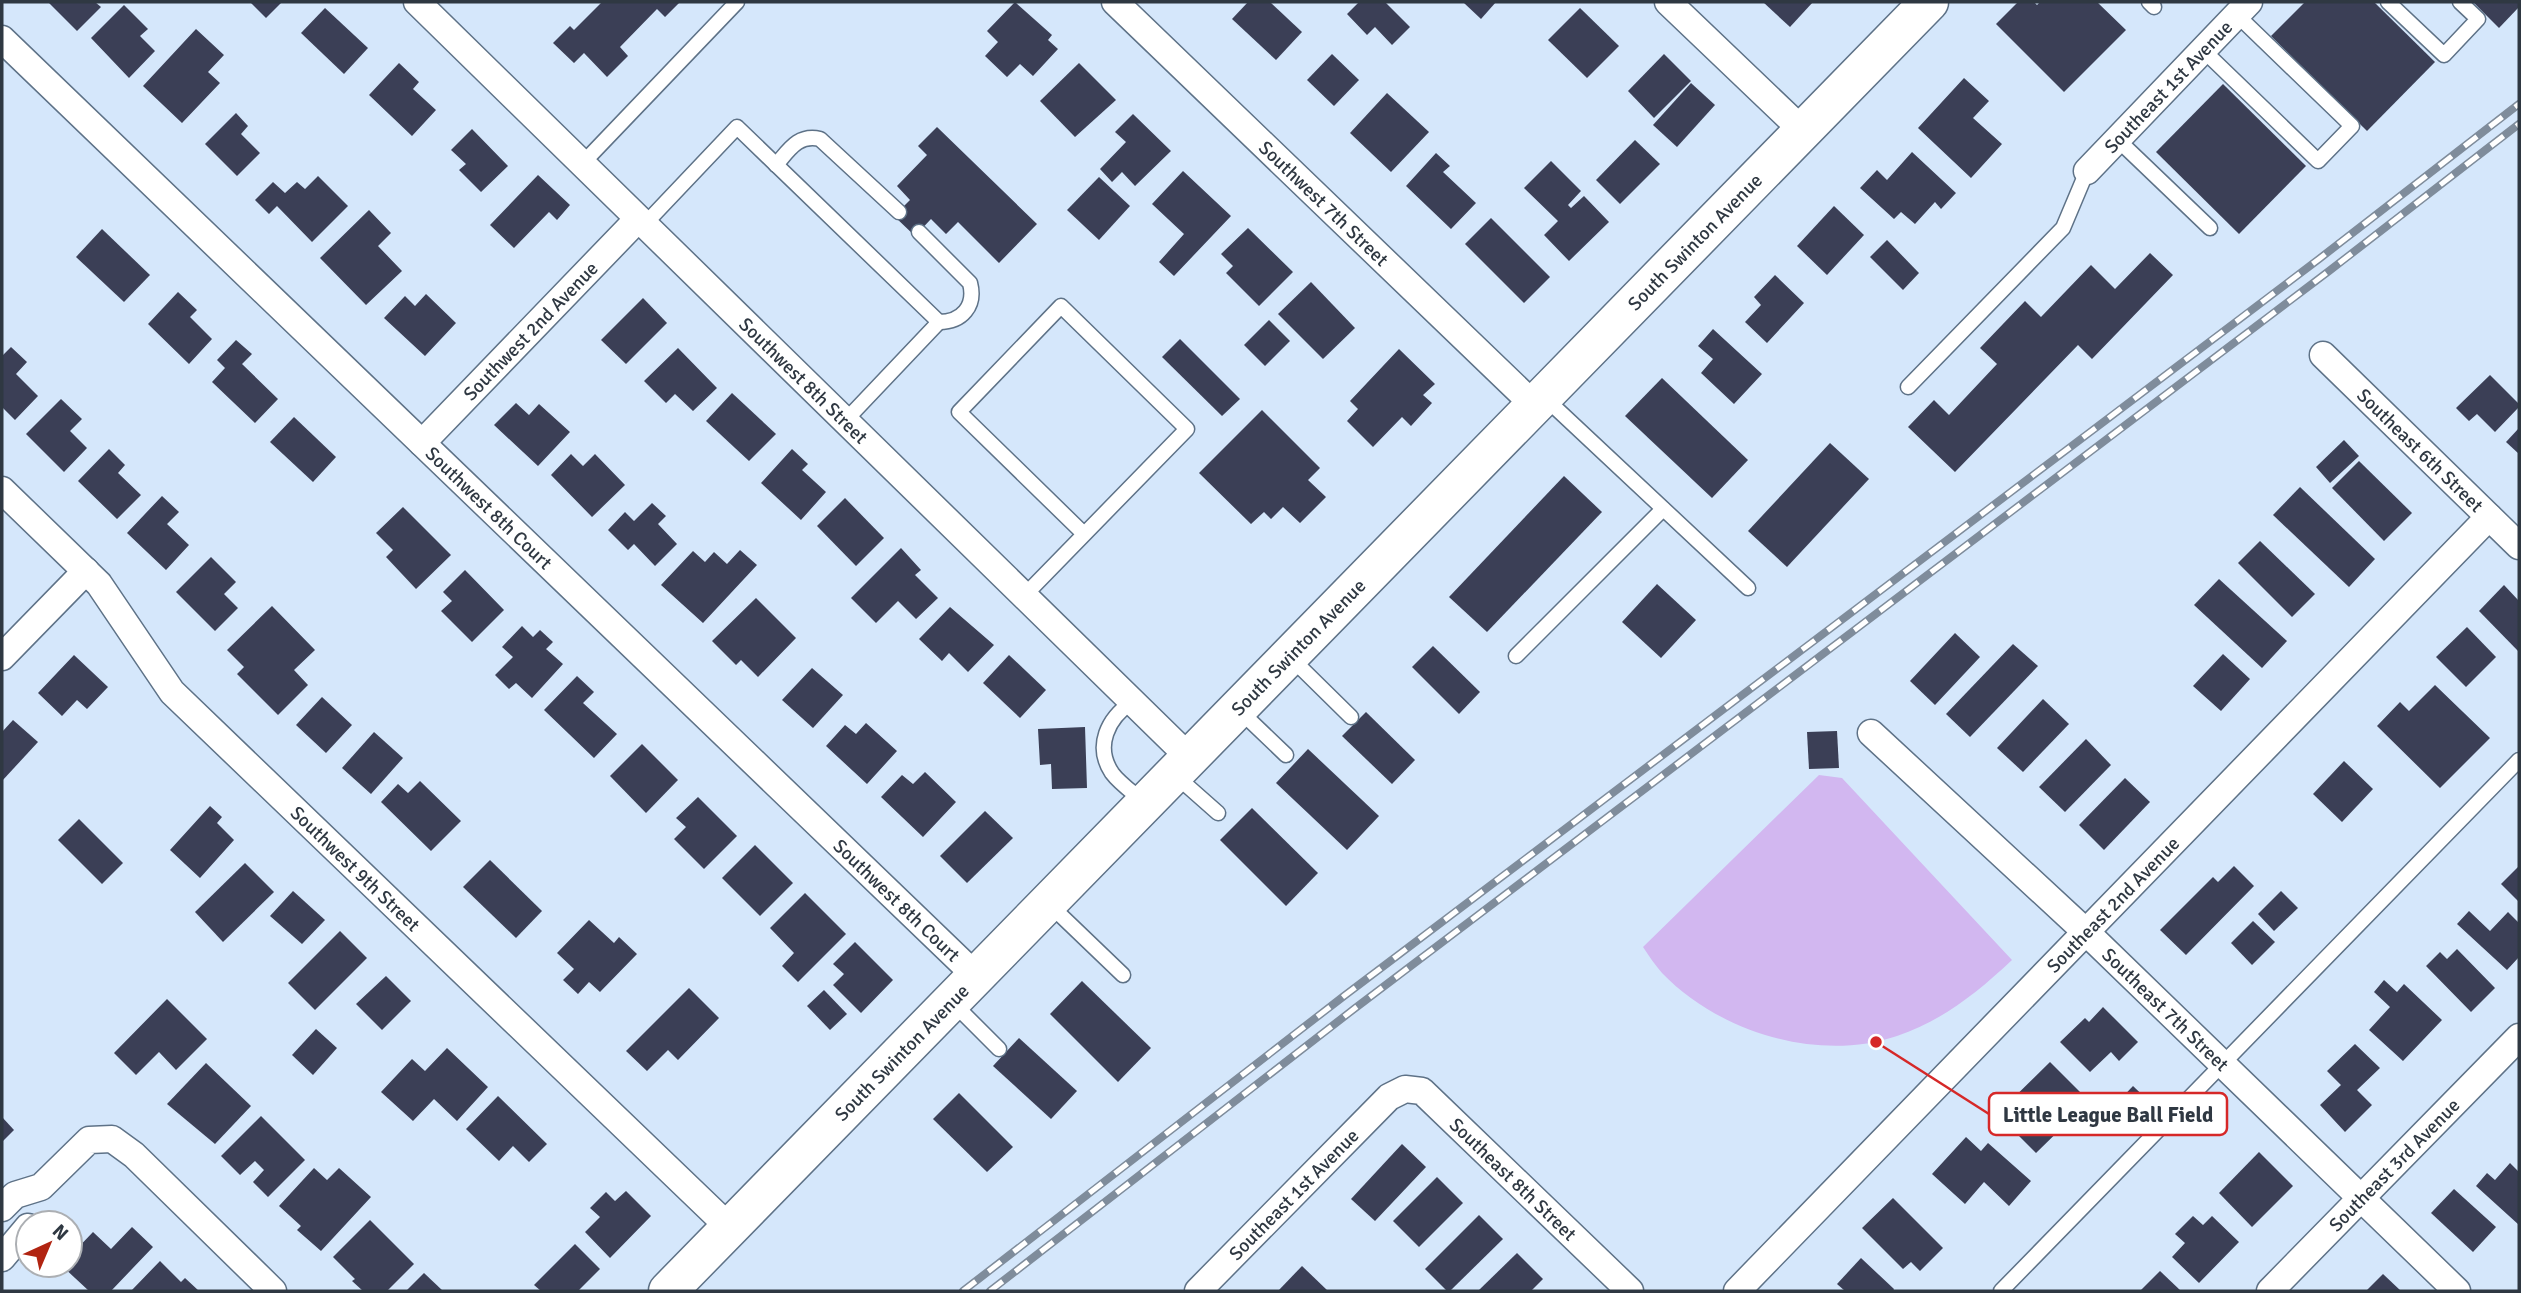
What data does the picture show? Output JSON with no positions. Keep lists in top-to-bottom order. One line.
{"streets":{"street":["Southeast 1st Avenue","Southwest 7th Street","South Swinton Avenue","Southwest 2nd Avenue","Southwest 8th Street","Southeast 6th Street","Southwest 8th Court","Southwest 9th Street","Southeast 2nd Avenue","Southeast 7th Street","Southeast 3rd Avenue","Southeast 8th Street"]},"crossings":[["Southeast 1st Avenue","Southeast 8th Street"],["Southwest 7th Street","South Swinton Avenue"],["South Swinton Avenue","Southwest 8th Street"],["South Swinton Avenue","Southwest 8th Court"],["South Swinton Avenue","Southwest 9th Street"],["Southwest 2nd Avenue","Southwest 8th Street"],["Southwest 2nd Avenue","Southwest 8th Court"],["Southeast 6th Street","Southeast 2nd Avenue"],["Southeast 2nd Avenue","Southeast 7th Street"],["Southeast 7th Street","Southeast 3rd Avenue"]],"places":["Little League Ball Field"],"north":"top right"}
